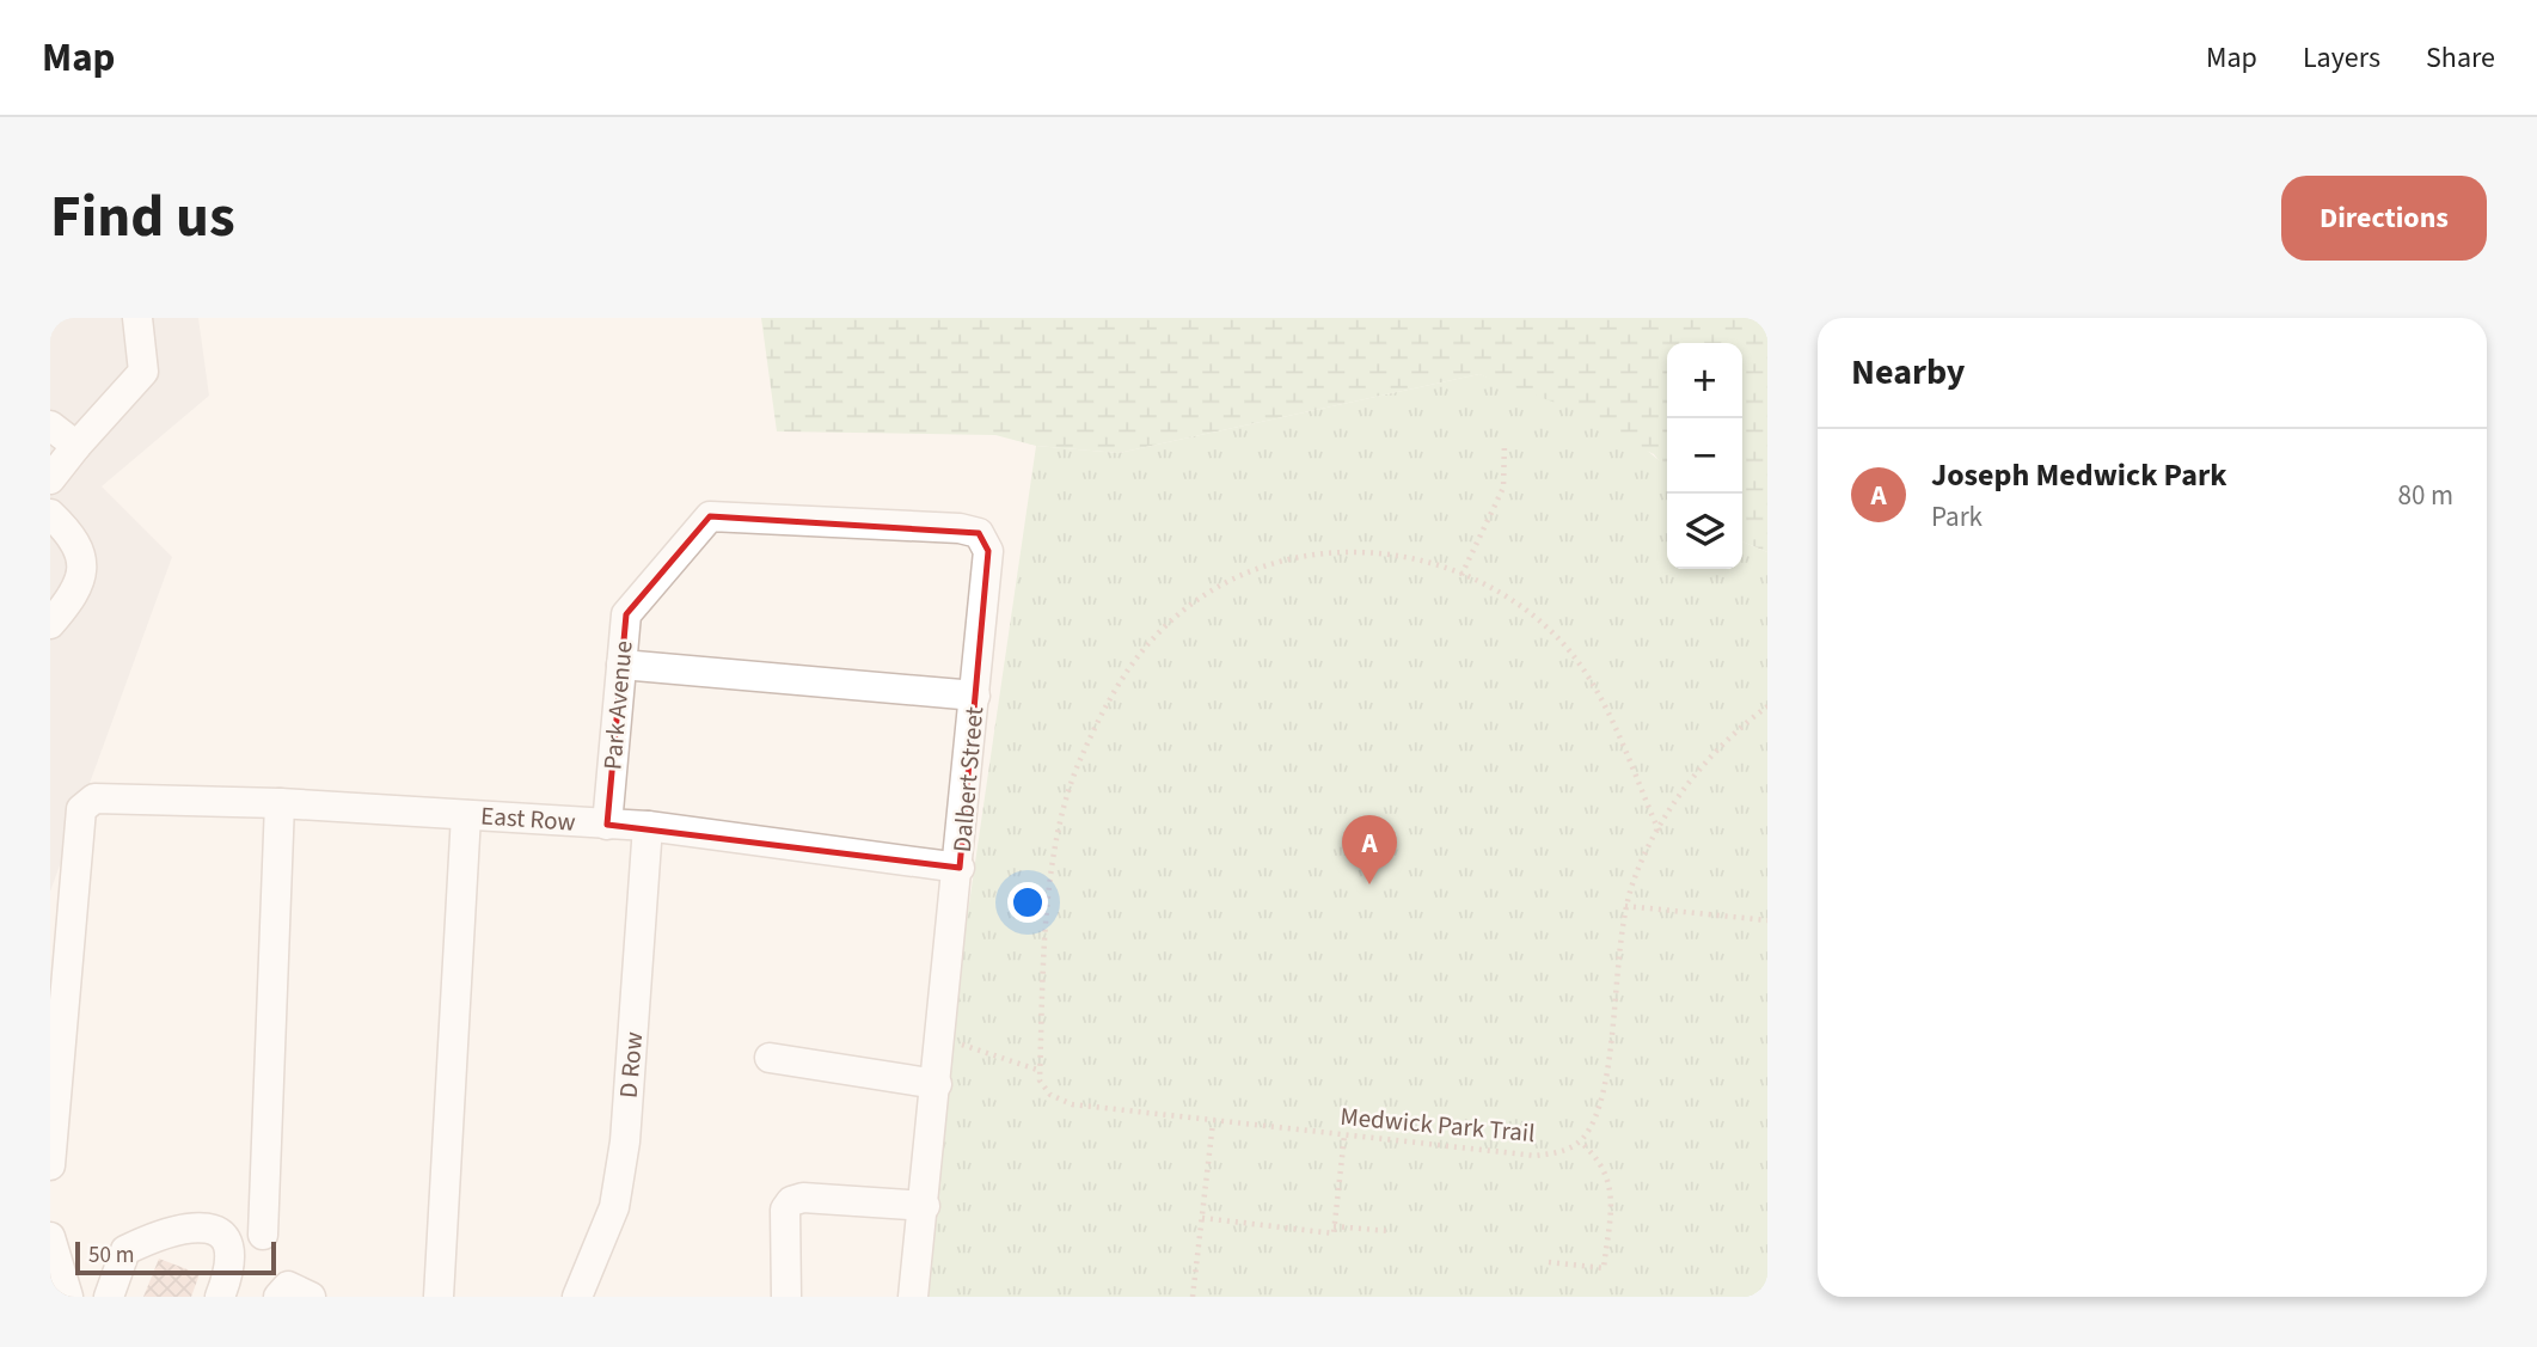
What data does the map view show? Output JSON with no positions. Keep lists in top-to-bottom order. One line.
{"streets":{"street":["Park Avenue","Dalbert Street","East Row","D Row"],"path":["Medwick Park Trail"]},"crossings":[["Park Avenue","Dalbert Street"],["Park Avenue","East Row"],["Dalbert Street","East Row"],["East Row","D Row"]],"scale_bar":"50 m","page":{"header":"Map","nav":["Map","Layers","Share"],"title":"Find us","buttons":"Directions","heading":"Nearby","map_buttons":["+","−"],"list":[{"mark":"A","name":"Joseph Medwick Park","note":"Park","value":"80 m"}],"pins":"A","scale":"50 m"}}
